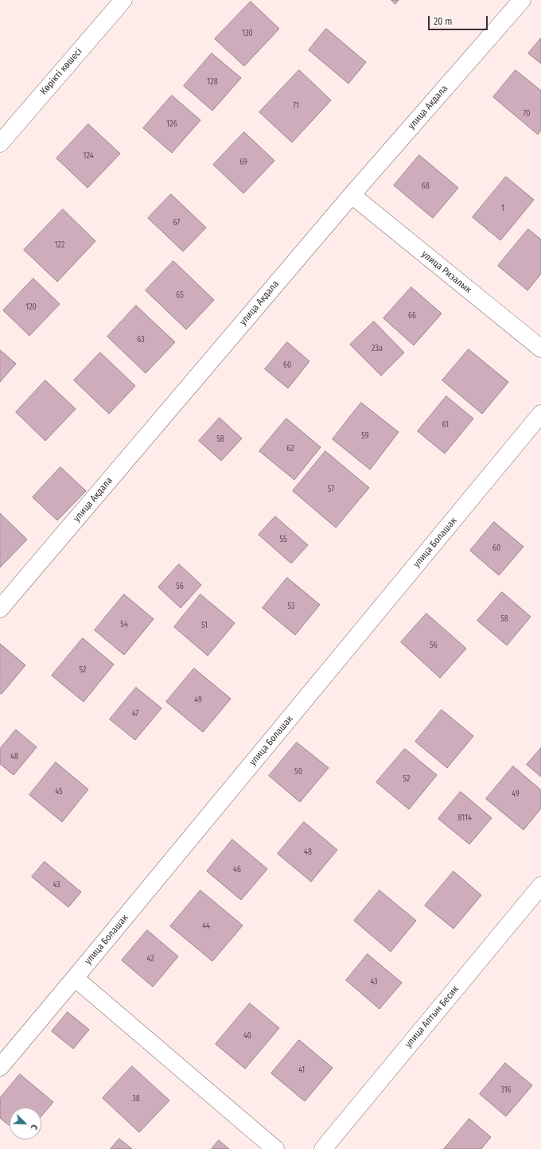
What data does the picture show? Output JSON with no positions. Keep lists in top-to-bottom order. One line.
{"streets":{"street":["Көрікті көшесі","улица Акдала","улица Ризалык","улица Болашак","улица Алтын Бесик"]},"crossings":[["улица Акдала","улица Ризалык"]],"house_numbers":["130","128","71","70","126","124","69","68","1","67","122","65","120","66","63","23а","60","61","59","58","62","57","55","60","56","53","58","54","51","56","52","49","47","48","50","52","45","49","8114","48","46","43","44","42","43","40","41","316","38"],"scale_bar":"20 m","north":"bottom right"}
